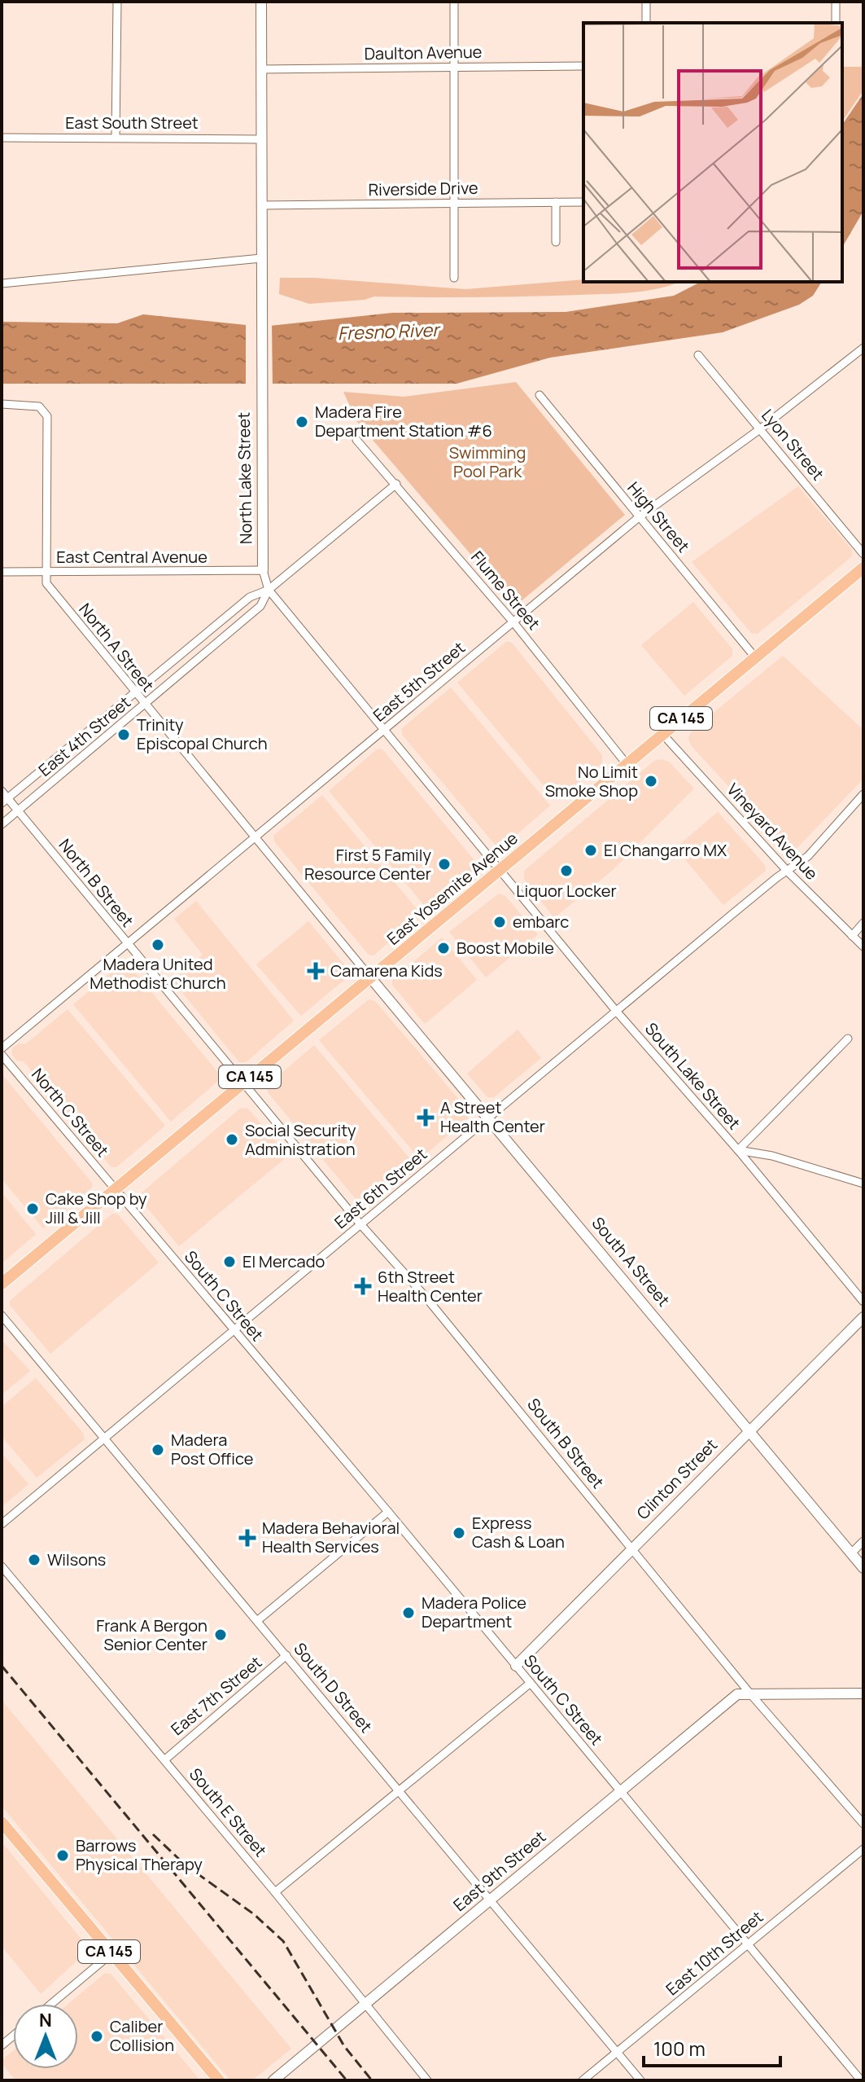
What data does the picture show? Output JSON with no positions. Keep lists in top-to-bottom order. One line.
{"streets":{"main road":["CA 145","East Yosemite Avenue"],"street":["Daulton Avenue","East South Street","Riverside Drive","Lyon Street","North Lake Street","High Street","East Central Avenue","Flume Street","North A Street","East 5th Street","East 4th Street","Vineyard Avenue","North B Street","South Lake Street","North C Street","East 6th Street","South A Street","South C Street","South B Street","Clinton Street","South D Street","East 7th Street","South E Street","East 9th Street","East 10th Street"]},"crossings":[["Daulton Avenue","North Lake Street"],["East South Street","North Lake Street"],["Riverside Drive","North Lake Street"],["Lyon Street","East 5th Street"],["North Lake Street","East Central Avenue"],["North Lake Street","East 5th Street"],["North Lake Street","East 4th Street"],["North Lake Street","East Yosemite Avenue"],["North Lake Street","South Lake Street"],["High Street","East 5th Street"],["High Street","East Yosemite Avenue"],["East Central Avenue","North A Street"],["Flume Street","East 5th Street"],["Flume Street","East 4th Street"],["Flume Street","East Yosemite Avenue"],["North A Street","East 5th Street"],["North A Street","East 4th Street"],["North A Street","East Yosemite Avenue"],["North A Street","South A Street"],["East 5th Street","North B Street"],["East 4th Street","North B Street"],["Vineyard Avenue","East Yosemite Avenue"],["Vineyard Avenue","East 6th Street"],["North B Street","East Yosemite Avenue"],["North B Street","South B Street"],["East Yosemite Avenue","South Lake Street"],["East Yosemite Avenue","North C Street"],["East Yosemite Avenue","South A Street"],["East Yosemite Avenue","South C Street"],["East Yosemite Avenue","South B Street"],["South Lake Street","East 6th Street"],["North C Street","South C Street"],["East 6th Street","South A Street"],["East 6th Street","South C Street"],["East 6th Street","South B Street"],["East 6th Street","South D Street"],["South A Street","Clinton Street"],["South C Street","Clinton Street"],["South C Street","East 9th Street"],["South C Street","East 10th Street"],["South B Street","Clinton Street"],["South B Street","East 9th Street"],["South D Street","East 7th Street"],["South D Street","East 9th Street"],["South D Street","East 10th Street"],["East 7th Street","South E Street"],["South E Street","East 9th Street"]],"water":["Fresno River"],"parks":["Swimming Pool Park"],"places":{"other":["Madera Fire Department Station #6","Trinity Episcopal Church","No Limit Smoke Shop","El Changarro MX","First 5 Family Resource Center","Liquor Locker","embarc","Madera United Methodist Church","Boost Mobile","Social Security Administration","Cake Shop by Jill & Jill","El Mercado","Madera Post Office","Express Cash & Loan","Wilsons","Madera Police Department","Frank A Bergon Senior Center","Barrows Physical Therapy","Caliber Collision"],"health":["Camarena Kids","A Street Health Center","6th Street Health Center","Madera Behavioral Health Services"]},"scale_bar":"100 m","north":"top"}
